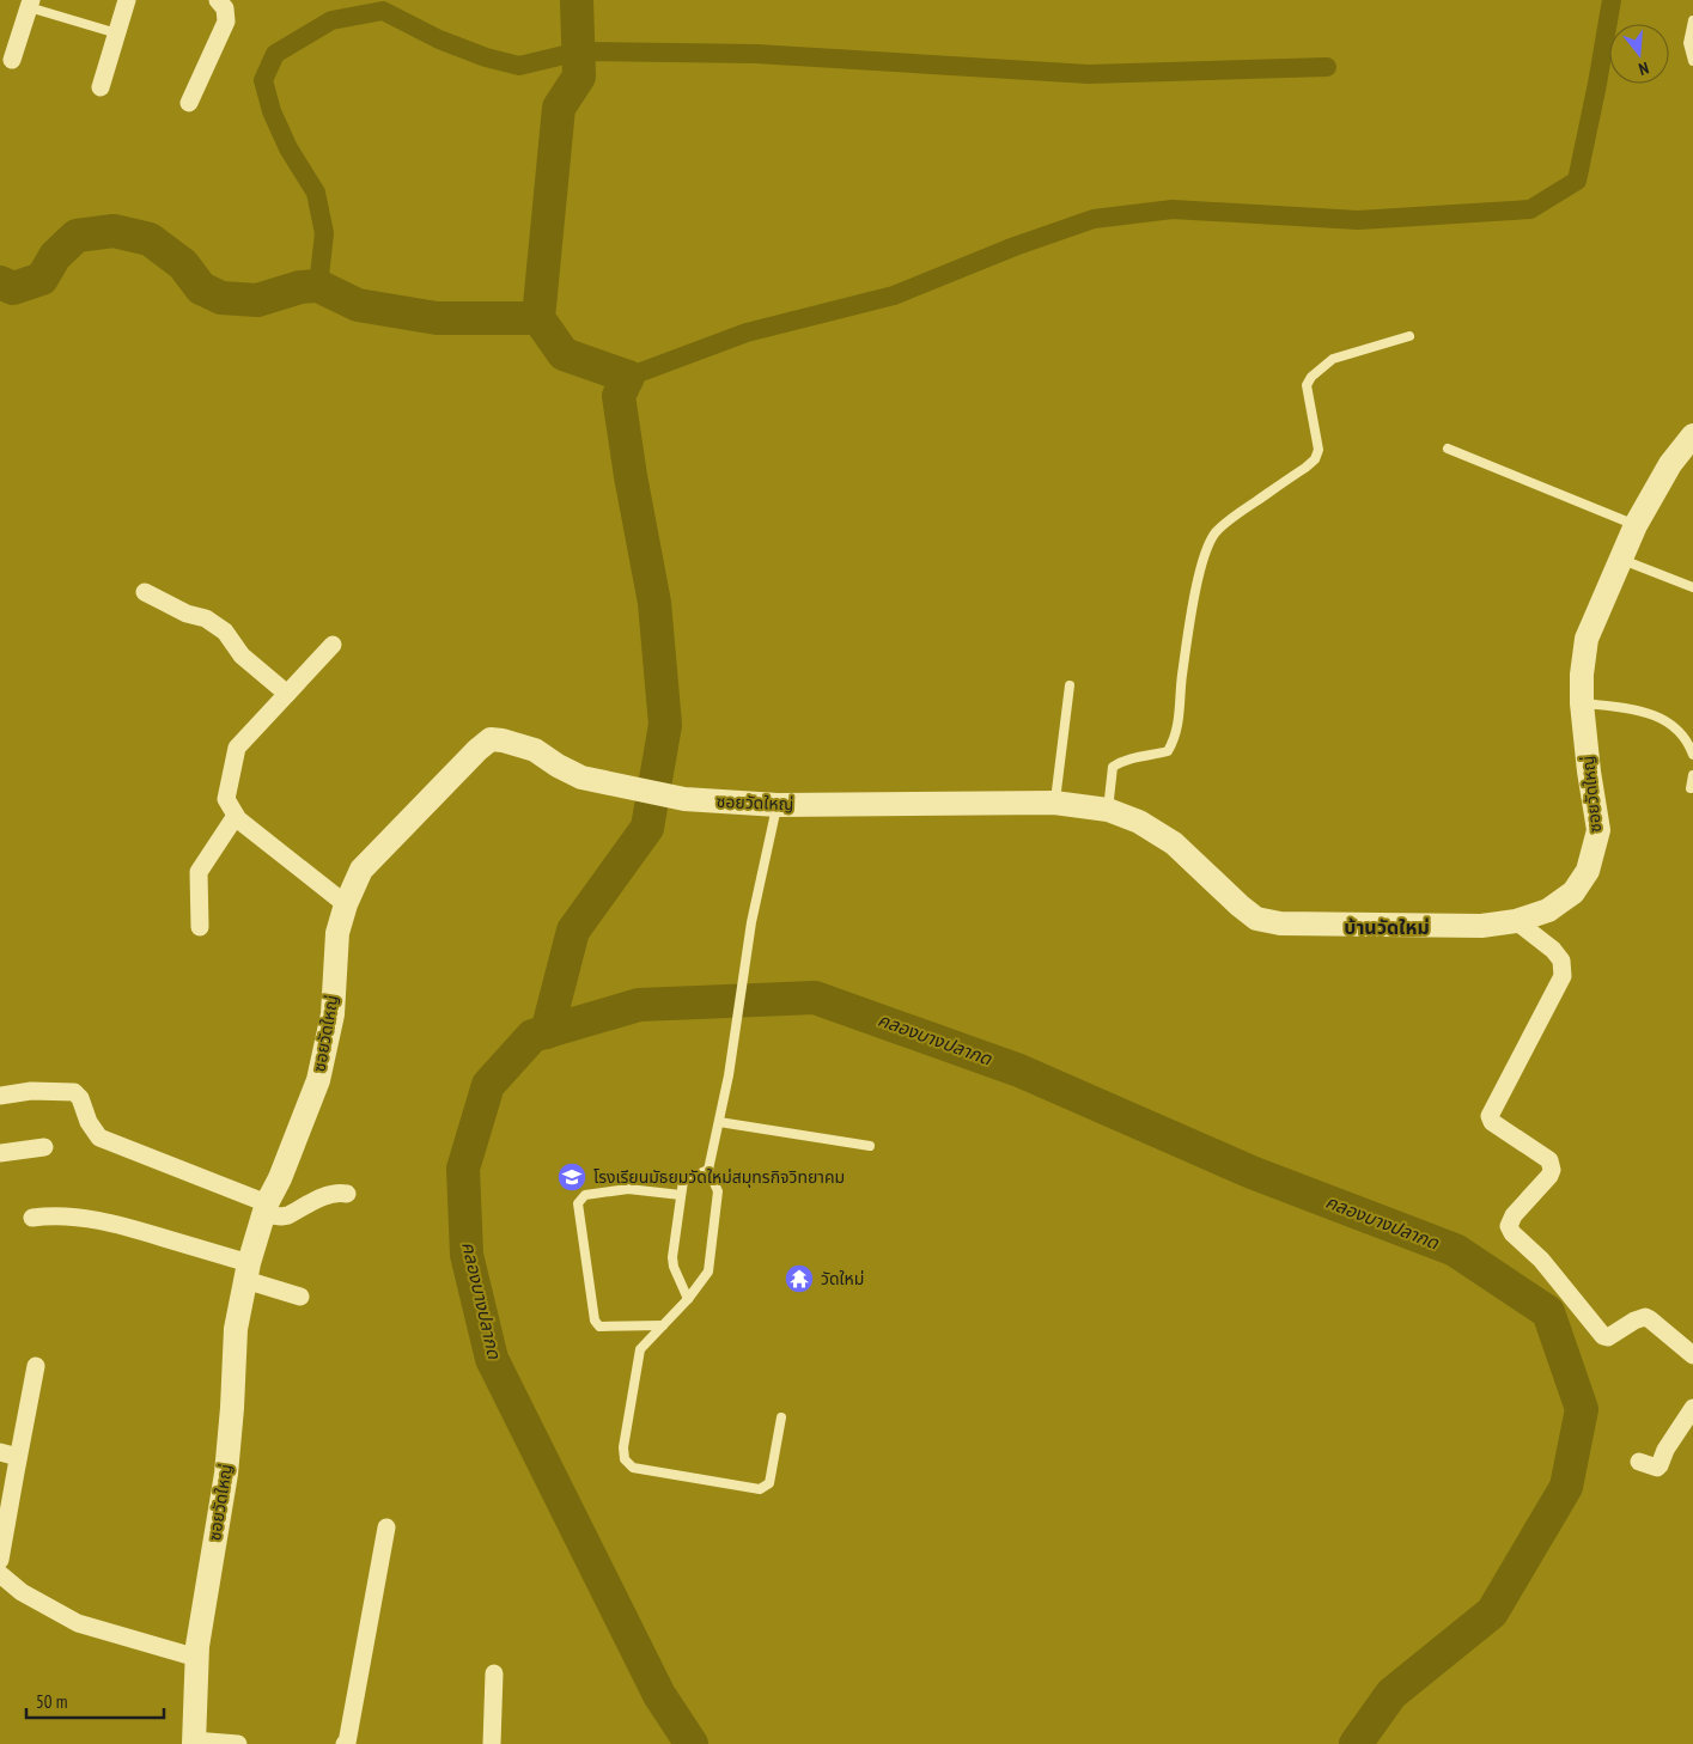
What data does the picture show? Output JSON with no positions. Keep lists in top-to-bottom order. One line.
{"streets":{"street":["ซอยวัดใหญ่"]},"districts":["บ้านวัดใหม่"],"water":["คลองบางปลากด"],"places":{"school or university":["โรงเรียนมัธยมวัดใหม่สมุทรกิจวิทยาคม"],"temple":["วัดใหม่"]},"scale_bar":"50 m","north":"bottom"}
